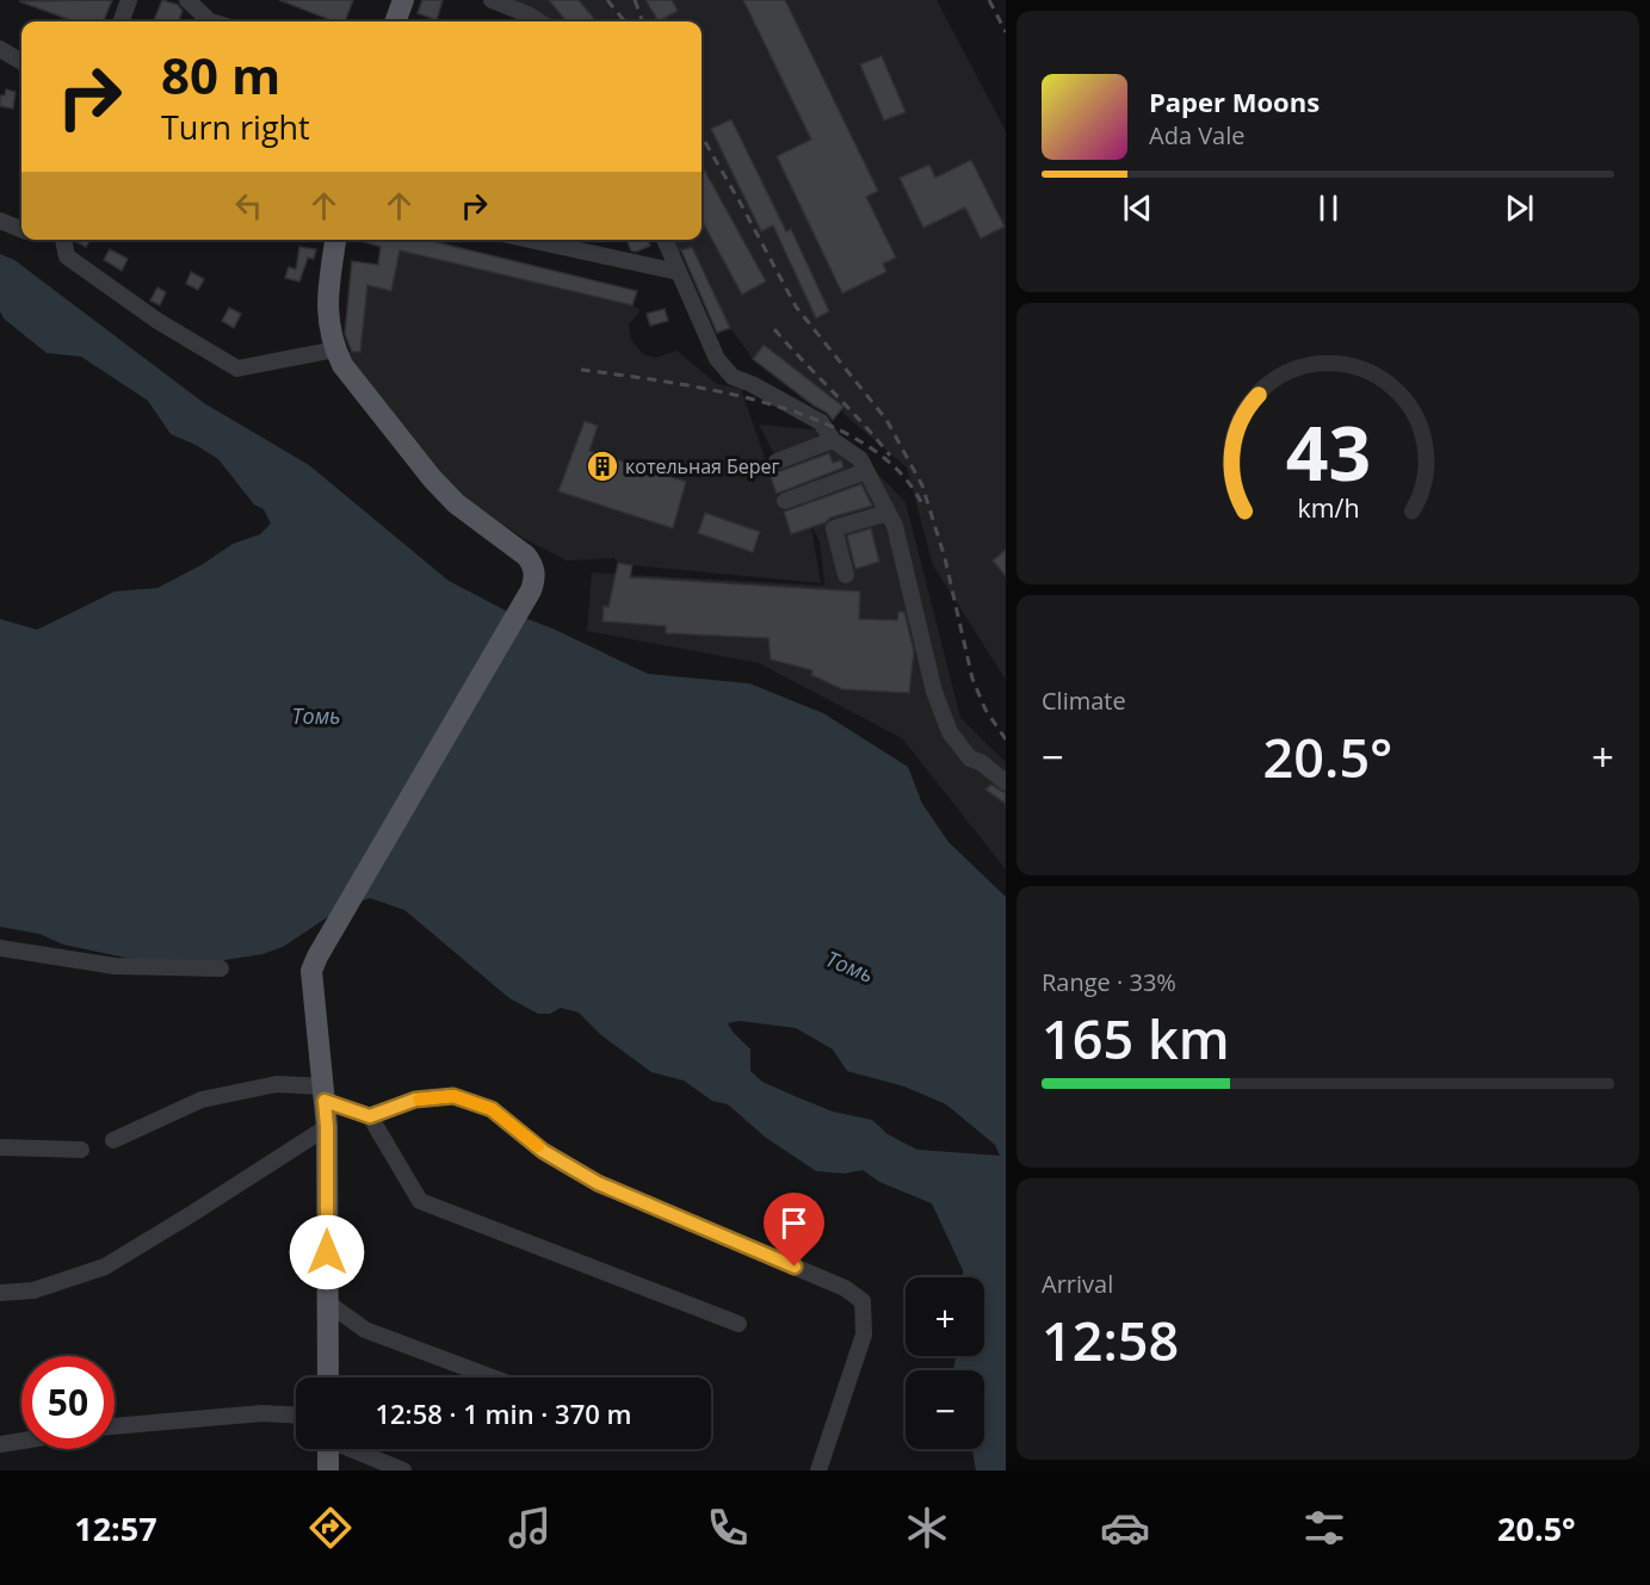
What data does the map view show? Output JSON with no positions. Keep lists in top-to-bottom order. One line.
{"water":["Томь"],"places":{"building":["котельная Берег"]},"page":{"turn":["80 m","Turn right"],"song":["Paper Moons","Ada Vale"],"tile":["Climate",["Range · 33%","165 km"],["Arrival","12:58"]],"heat":["−","20.5°","+"],"map_buttons":["+","−"],"limit":"50","trip":"12:58 · 1 min · 370 m","tabs":["12:57","20.5°"],"gauge":["43","km/h"]}}
